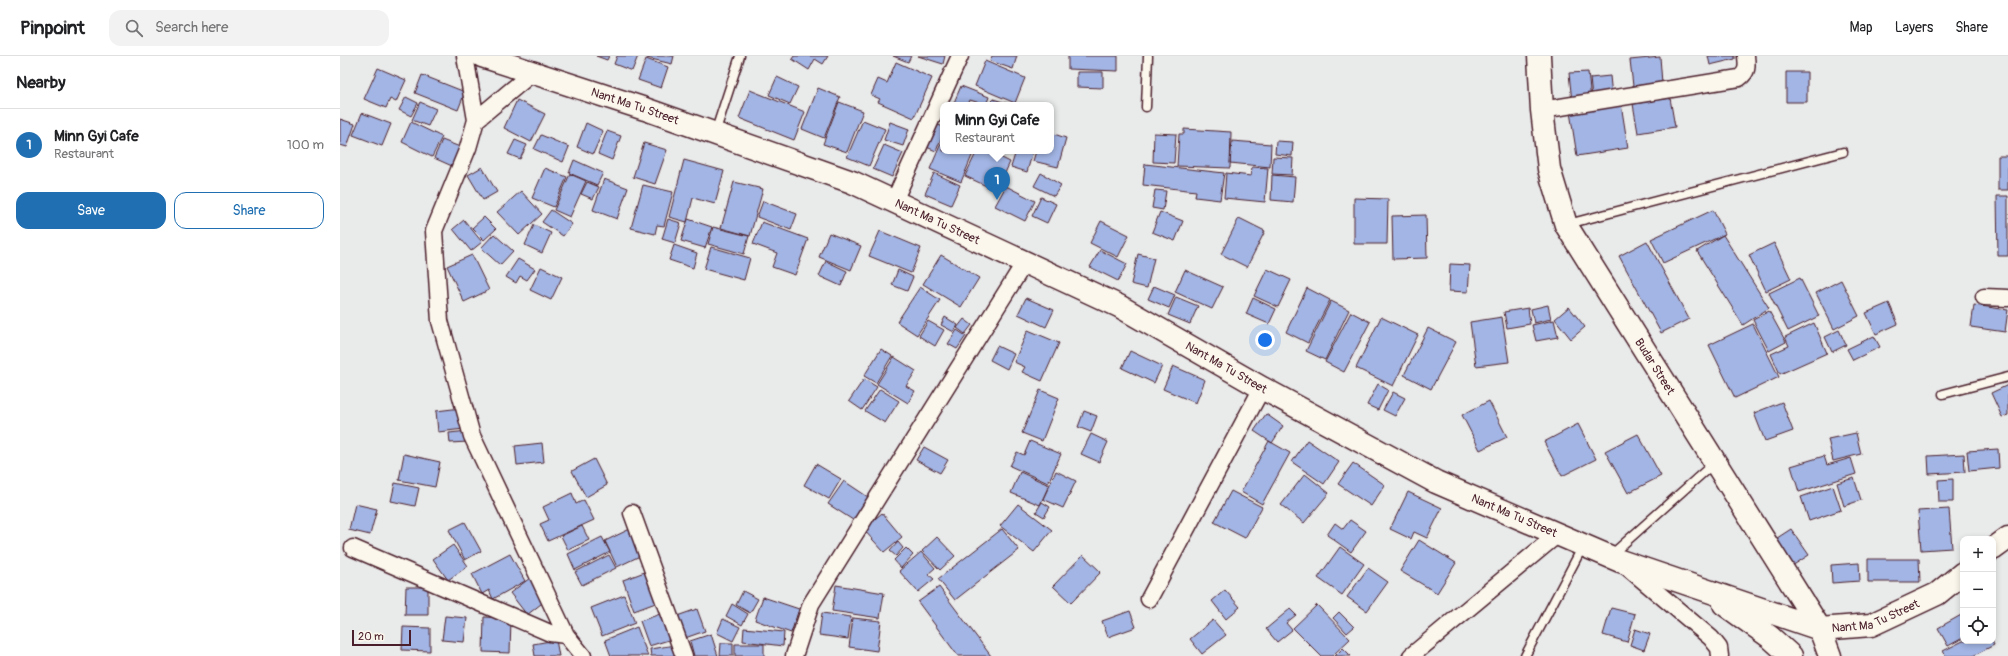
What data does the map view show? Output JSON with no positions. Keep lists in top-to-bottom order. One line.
{"streets":{"main road":["Nant Ma Tu Street","Budar Street"]},"crossings":[["Nant Ma Tu Street","Budar Street"]],"scale_bar":"20 m","page":{"header":"Pinpoint","search":"Search here","nav":["Map","Layers","Share"],"heading":"Nearby","popup":["Minn Gyi Cafe","Restaurant"],"list":[{"mark":"1","name":"Minn Gyi Cafe","note":"Restaurant","value":"100 m"}],"pins":"1","buttons":["Save","Share"],"map_buttons":["+","−"],"scale":"20 m"}}
